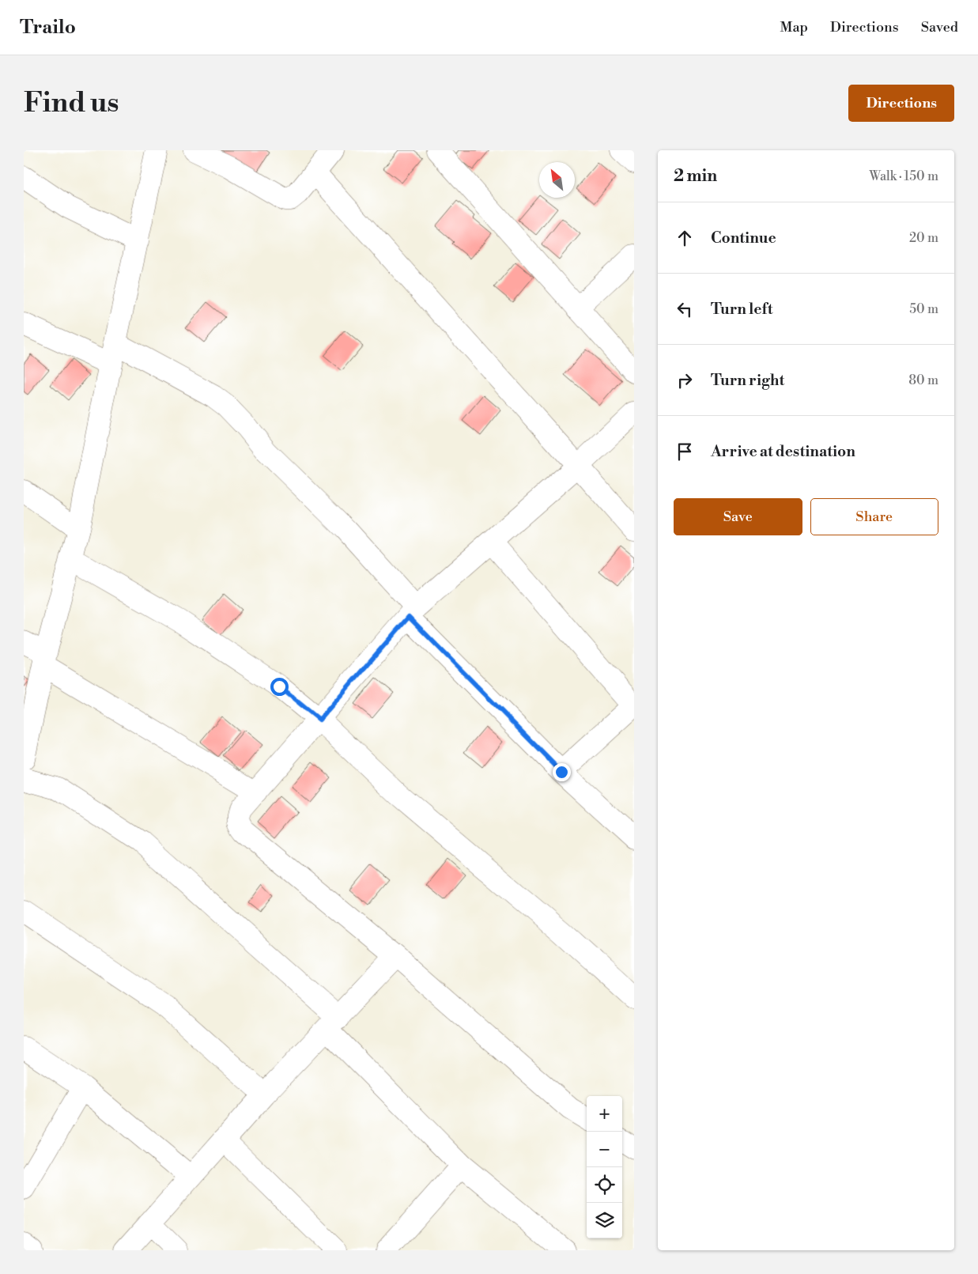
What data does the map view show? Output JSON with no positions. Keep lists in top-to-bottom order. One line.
{"north":"top left","page":{"header":"Trailo","nav":["Map","Directions","Saved"],"buttons":["Directions",["Save","Share"]],"title":"Find us","heading":["2 min","Walk · 150 m"],"list":[["Continue","20 m"],["Turn left","50 m"],["Turn right","80 m"],"Arrive at destination"],"map_buttons":["+","−"]}}
